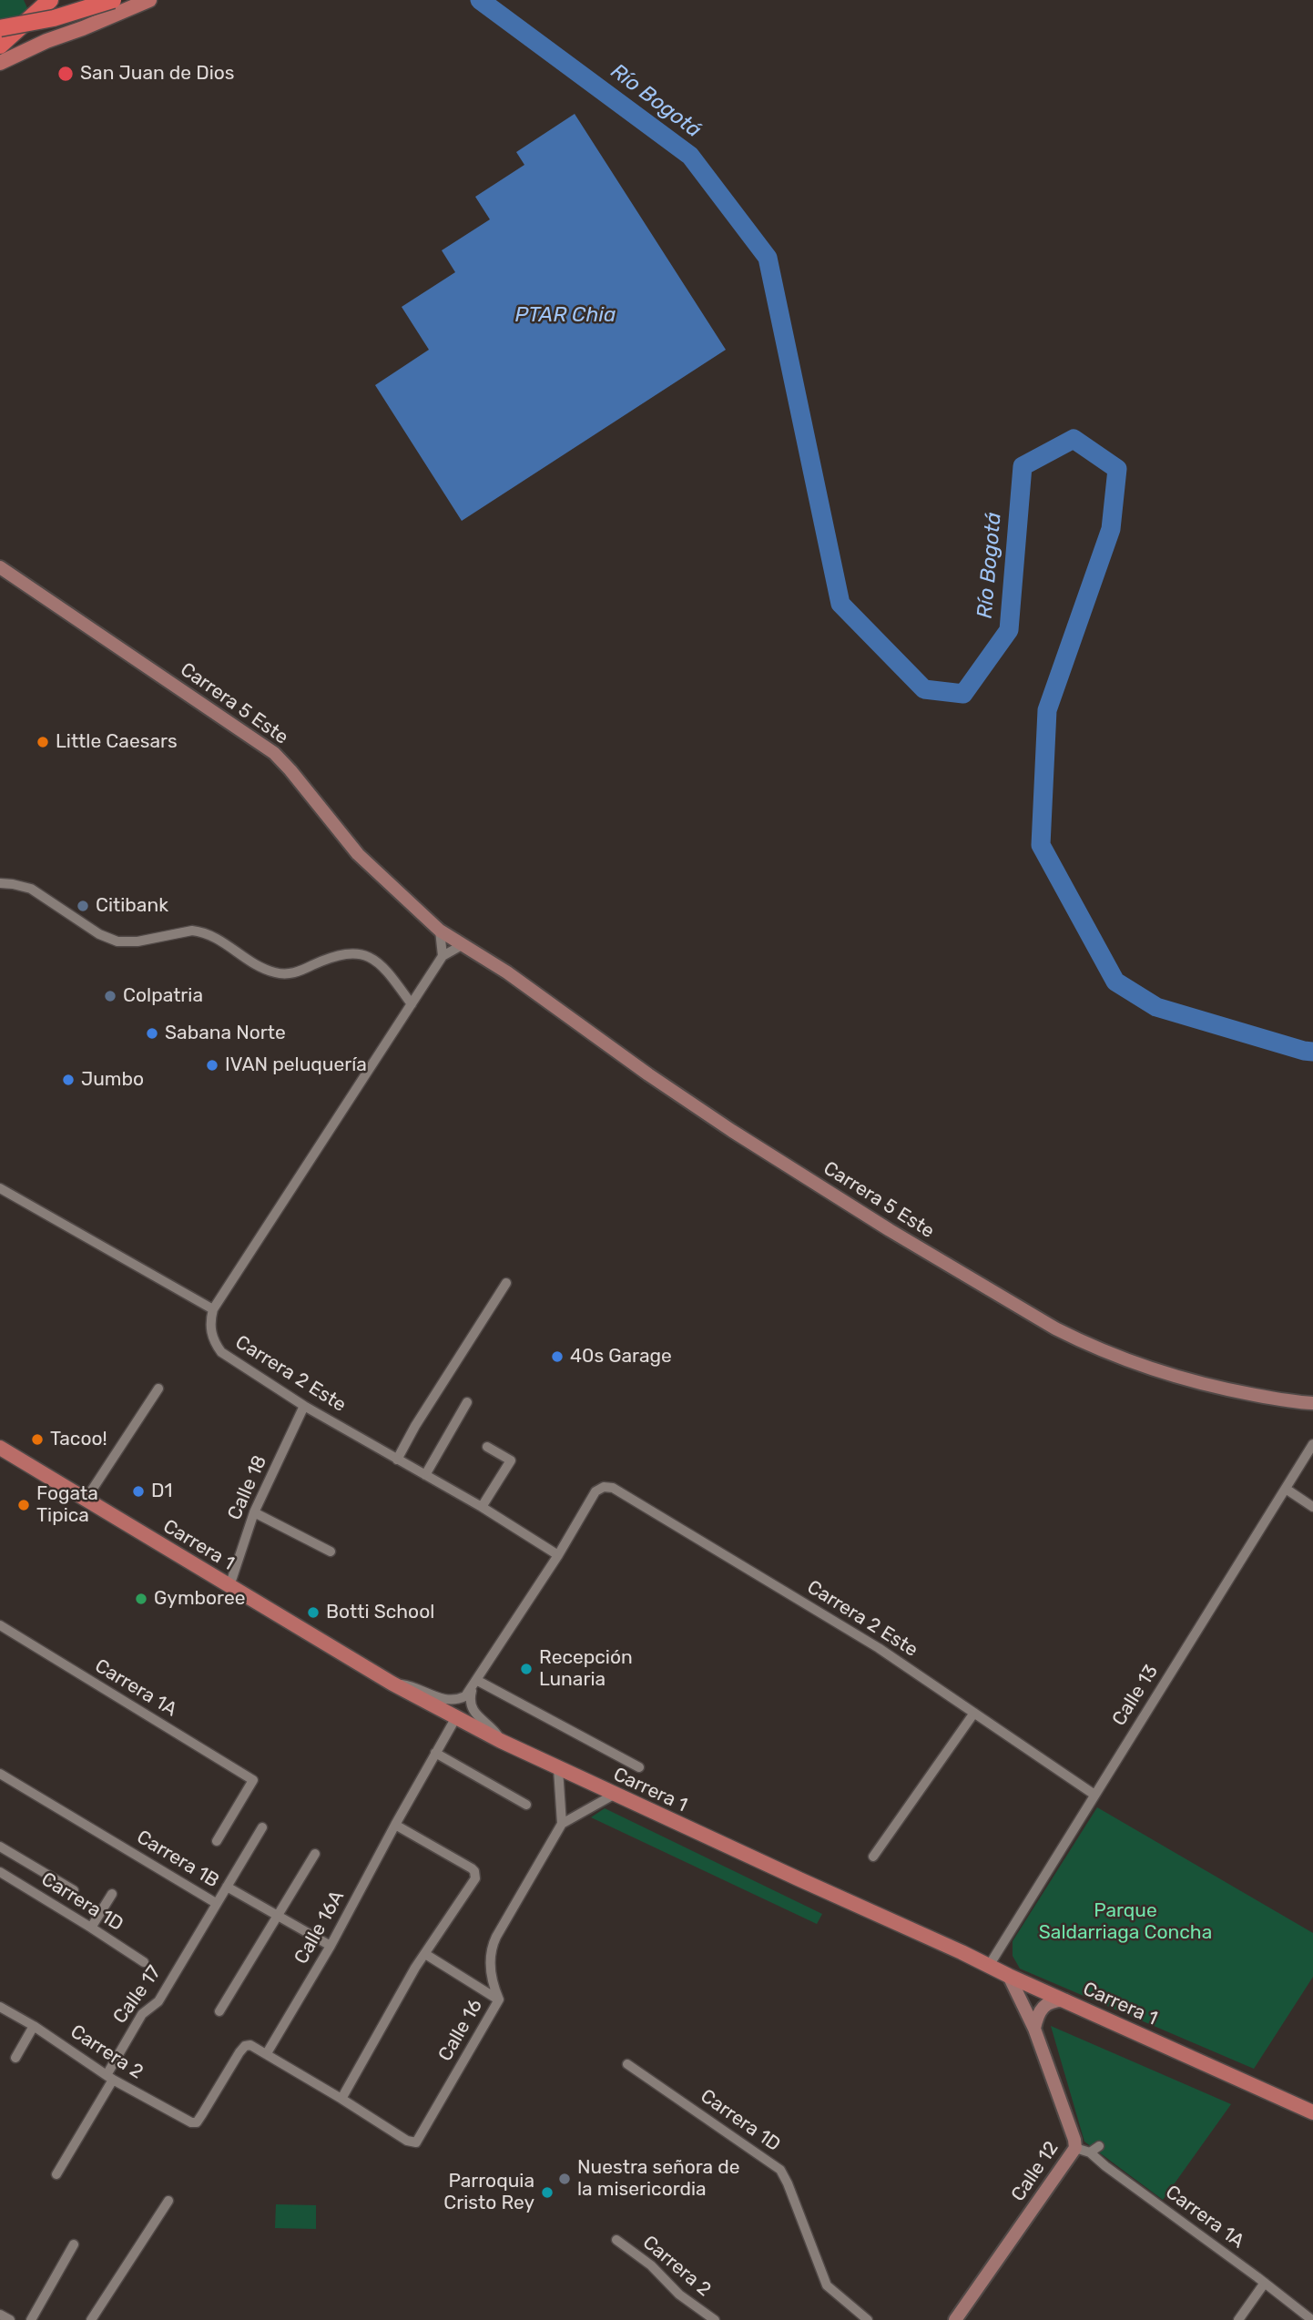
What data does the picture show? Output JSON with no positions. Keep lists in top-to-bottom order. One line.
{"streets":{"main road":["Carrera 1"],"street":["Carrera 5 Este","Carrera 2 Este","Calle 18","Carrera 1A","Calle 13","Carrera 1B","Carrera 1D","Calle 16A","Calle 17","Calle 16","Carrera 2","Calle 12"]},"crossings":[["Carrera 2 Este","Calle 18"],["Carrera 2 Este","Calle 13"],["Calle 18","Carrera 1"],["Carrera 1","Calle 13"],["Carrera 1","Calle 16A"],["Carrera 1","Calle 12"],["Carrera 1A","Calle 12"],["Carrera 1B","Calle 16A"],["Carrera 1B","Calle 17"],["Calle 16A","Carrera 2"],["Calle 17","Carrera 2"]],"water":["Río Bogotá","PTAR Chia"],"parks":["Parque Saldarriaga Concha"],"places":["San Juan de Dios","Little Caesars","Citibank","Colpatria","Sabana Norte","IVAN peluquería","Jumbo","40s Garage","Tacoo!","D1","Fogata Tipica","Gymboree","Botti School","Recepción Lunaria","Nuestra señora de la misericordia","Parroquia Cristo Rey"]}
